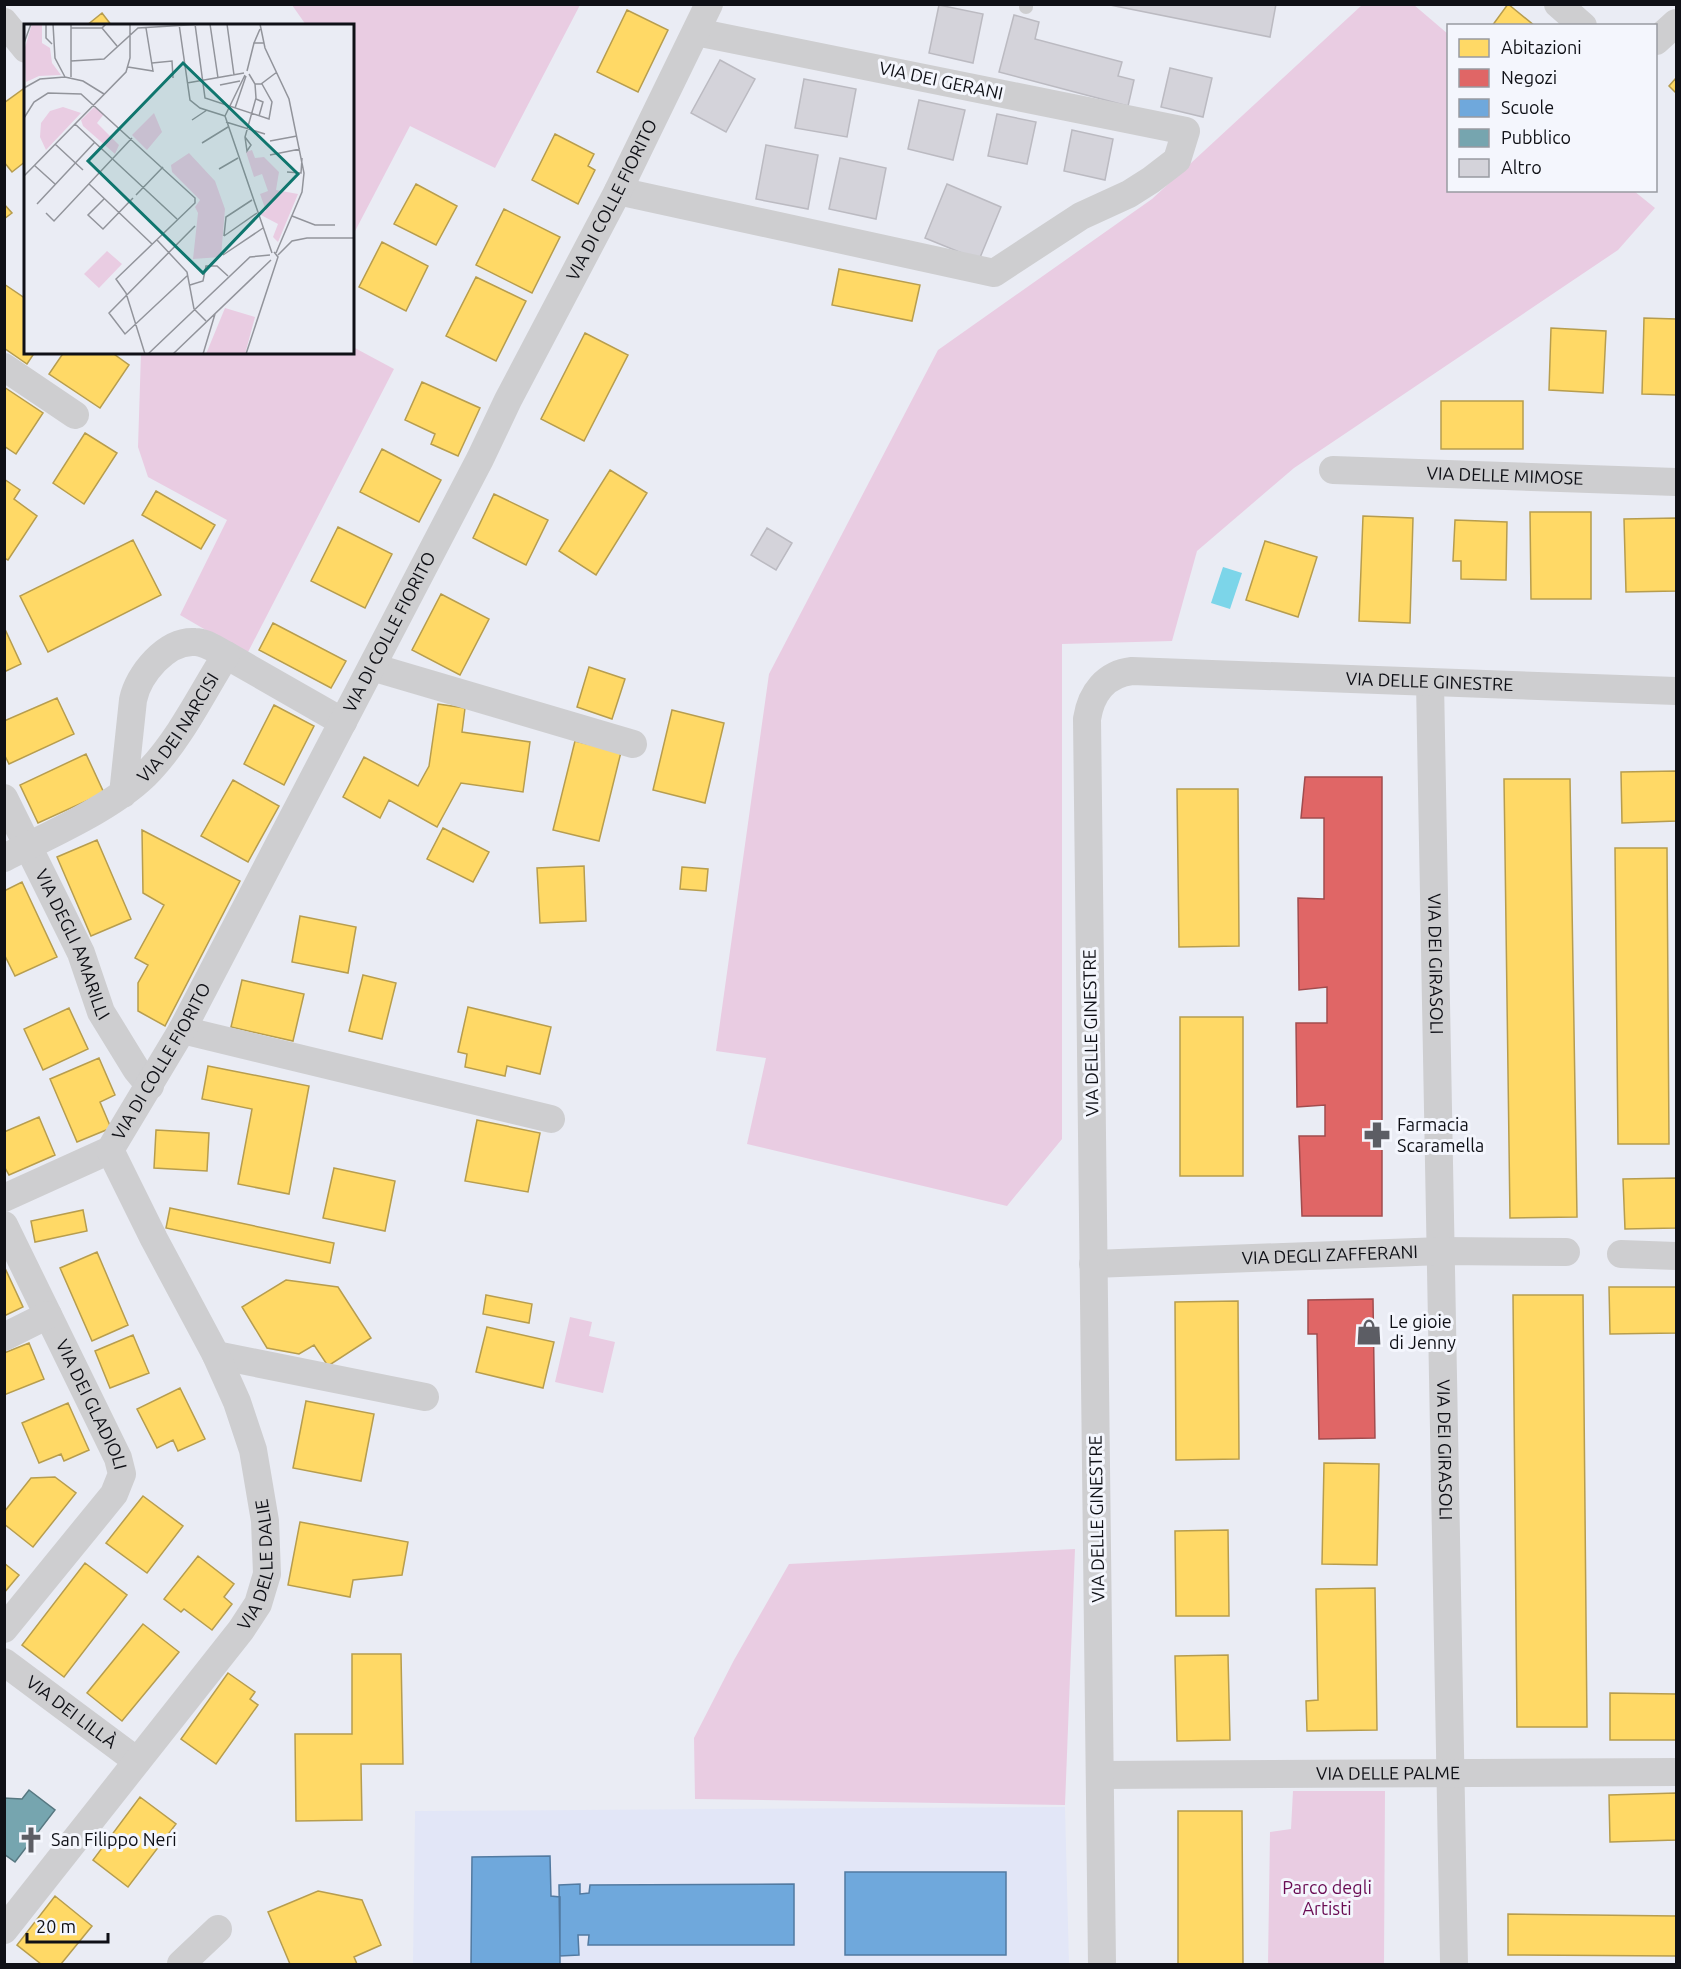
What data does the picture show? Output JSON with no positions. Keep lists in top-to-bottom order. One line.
{"streets":{"street":["VIA DEI GERANI","VIA DI COLLE FIORITO","VIA DELLE MIMOSE","VIA DELLE GINESTRE","VIA DEI NARCISI","VIA DEGLI AMARILLI","VIA DEI GIRASOLI","VIA DEGLI ZAFFERANI","VIA DEI GLADIOLI","VIA DELLE DALIE","VIA DEI LILLÀ","VIA DELLE PALME"]},"crossings":[["VIA DEI GERANI","VIA DI COLLE FIORITO"],["VIA DI COLLE FIORITO","VIA DEI NARCISI"],["VIA DI COLLE FIORITO","VIA DEGLI AMARILLI"],["VIA DI COLLE FIORITO","VIA DELLE DALIE"],["VIA DELLE GINESTRE","VIA DEI GIRASOLI"],["VIA DELLE GINESTRE","VIA DEGLI ZAFFERANI"],["VIA DELLE GINESTRE","VIA DELLE PALME"],["VIA DEI NARCISI","VIA DEGLI AMARILLI"],["VIA DEI GIRASOLI","VIA DEGLI ZAFFERANI"],["VIA DEI GIRASOLI","VIA DELLE PALME"],["VIA DELLE DALIE","VIA DEI LILLÀ"]],"parks":["Parco degli Artisti"],"places":{"pharmacy":["Farmacia Scaramella"],"shop":["Le gioie di Jenny"],"church":["San Filippo Neri"]},"legend":["Abitazioni","Negozi","Scuole","Pubblico","Altro"],"scale_bar":"20 m"}
